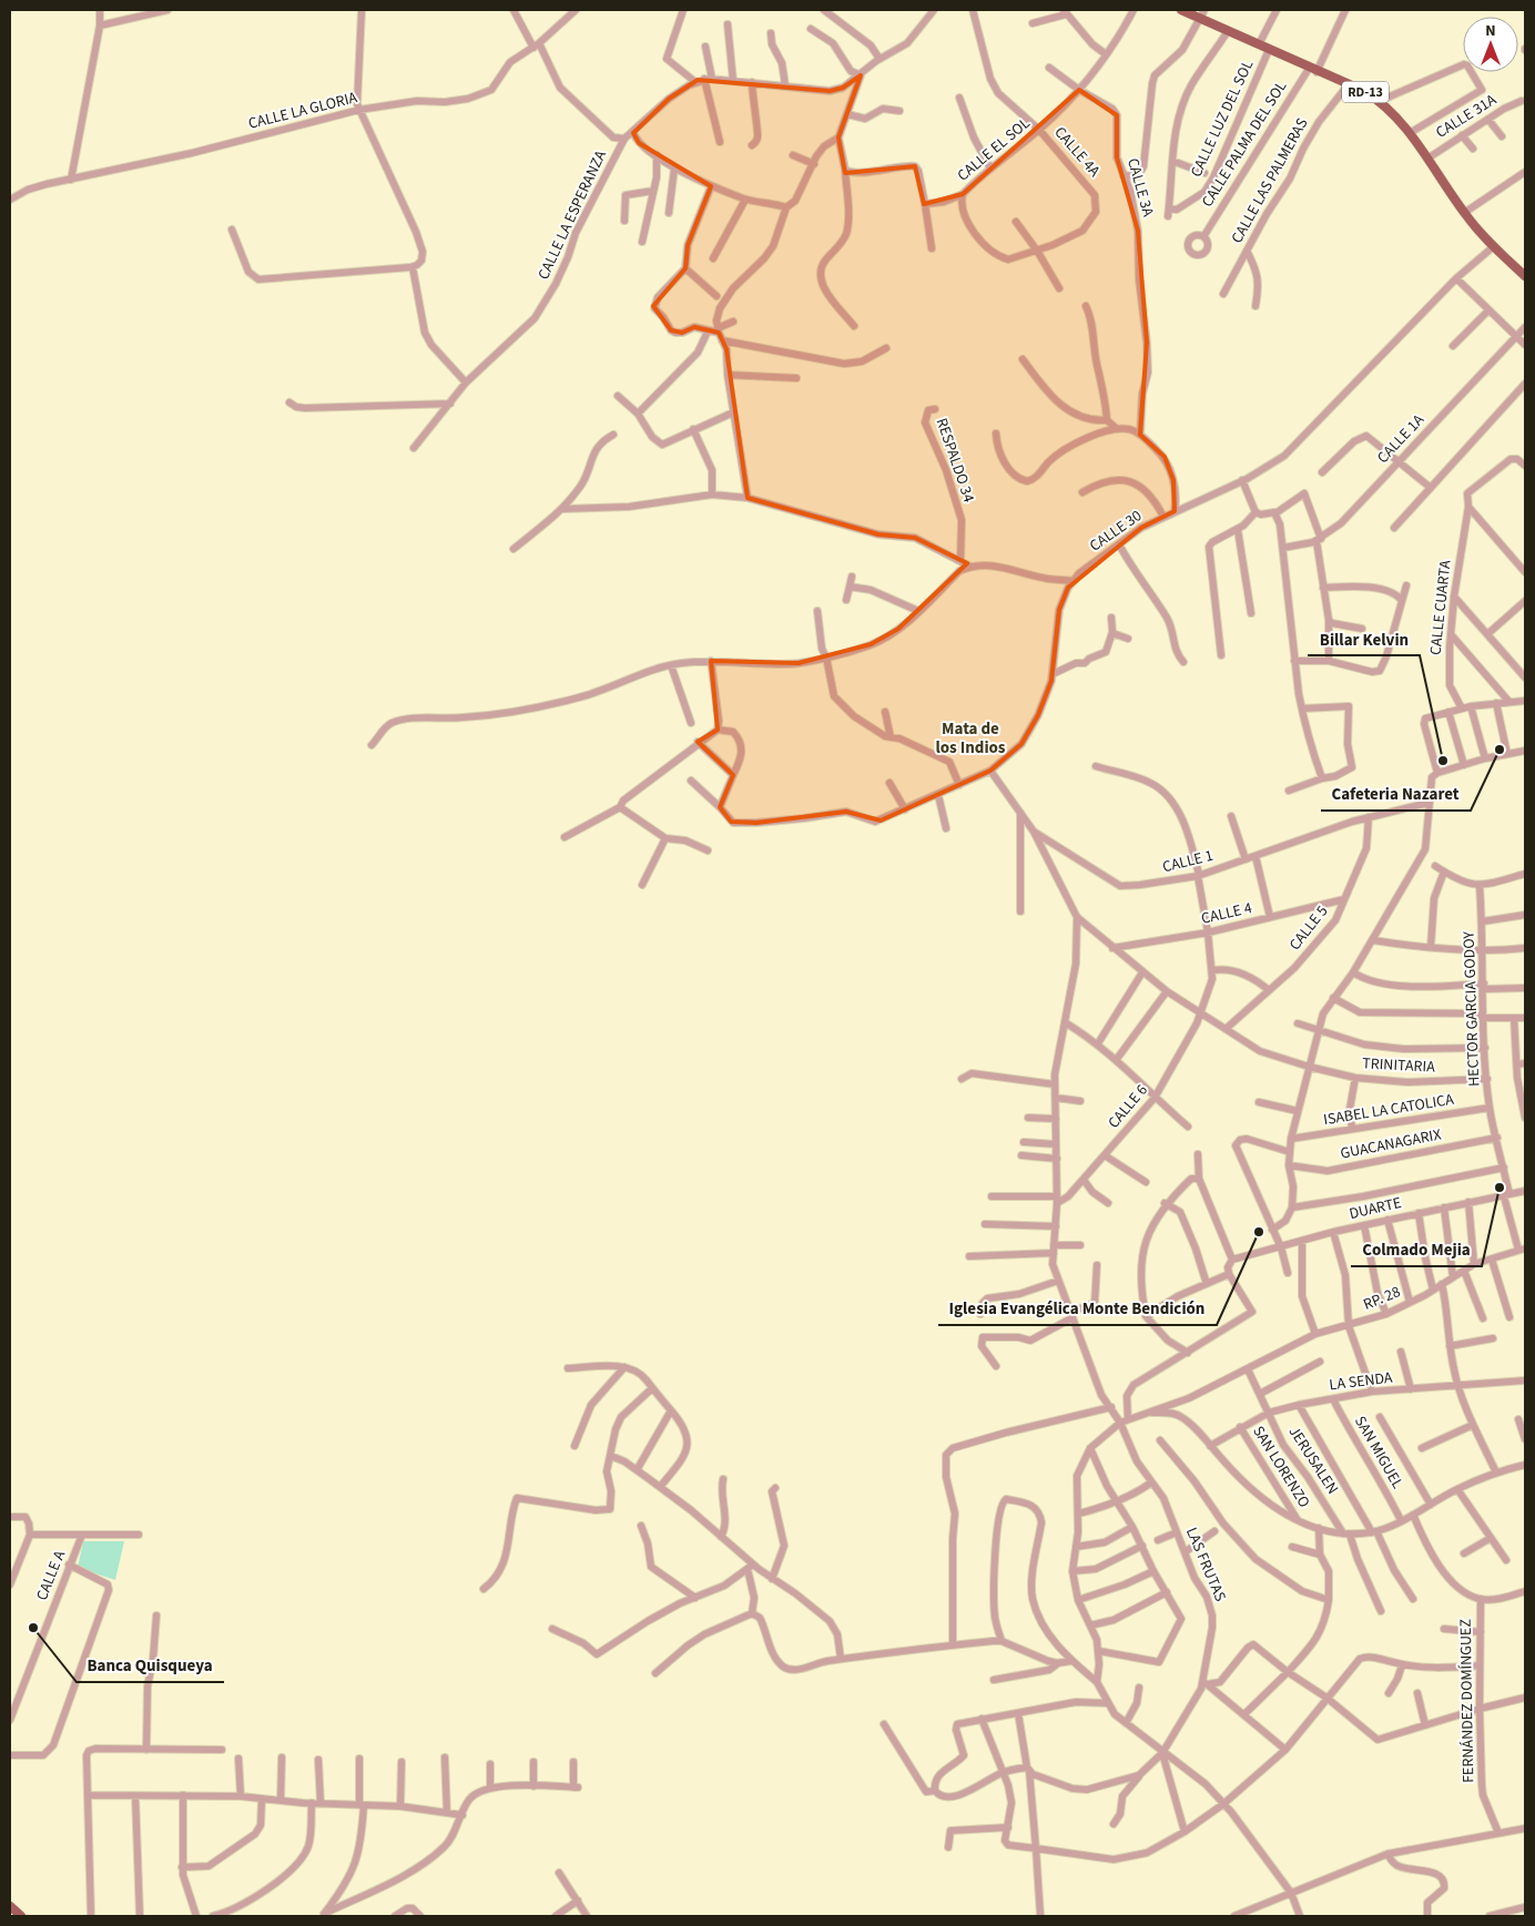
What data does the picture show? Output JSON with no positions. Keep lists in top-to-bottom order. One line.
{"streets":{"main road":["RD-13"],"street":["CALLE LA GLORIA","CALLE 31A","CALLE LUZ DEL SOL","CALLE PALMA DEL SOL","CALLE EL SOL","CALLE 4A","CALLE LAS PALMERAS","CALLE 3A","CALLE LA ESPERANZA","CALLE 1A","RESPALDO 34","CALLE 30","CALLE CUARTA","CALLE 1","CALLE 4","CALLE 5","HECTOR GARCIA GODOY","TRINITARIA","CALLE 6","ISABEL LA CATOLICA","GUACANAGARIX","DUARTE","RP. 28","LA SENDA","SAN MIGUEL","JERUSALEN","SAN LORENZO","LAS FRUTAS","CALLE A","FERNÁNDEZ DOMÍNGUEZ"]},"crossings":[["RD-13","CALLE 31A"],["RD-13","CALLE LUZ DEL SOL"],["RD-13","CALLE PALMA DEL SOL"],["RD-13","CALLE LAS PALMERAS"],["RD-13","CALLE 30"],["CALLE EL SOL","CALLE 4A"],["CALLE EL SOL","CALLE 3A"],["CALLE 30","CALLE 1"],["CALLE 1","CALLE 5"],["CALLE 1","CALLE 6"],["CALLE 4","CALLE 5"],["CALLE 4","TRINITARIA"],["CALLE 4","CALLE 6"],["CALLE 5","TRINITARIA"],["HECTOR GARCIA GODOY","TRINITARIA"],["HECTOR GARCIA GODOY","ISABEL LA CATOLICA"],["HECTOR GARCIA GODOY","GUACANAGARIX"],["HECTOR GARCIA GODOY","DUARTE"],["HECTOR GARCIA GODOY","RP. 28"],["TRINITARIA","CALLE 6"],["TRINITARIA","LAS FRUTAS"],["CALLE 6","LAS FRUTAS"],["RP. 28","JERUSALEN"],["LA SENDA","SAN MIGUEL"],["LA SENDA","JERUSALEN"],["LA SENDA","SAN LORENZO"]],"districts":["Mata de los Indios"],"places":["Cafeteria Nazaret","Billar Kelvin","Colmado Mejia","Iglesia Evangélica Monte Bendición","Banca Quisqueya"],"north":"top"}
